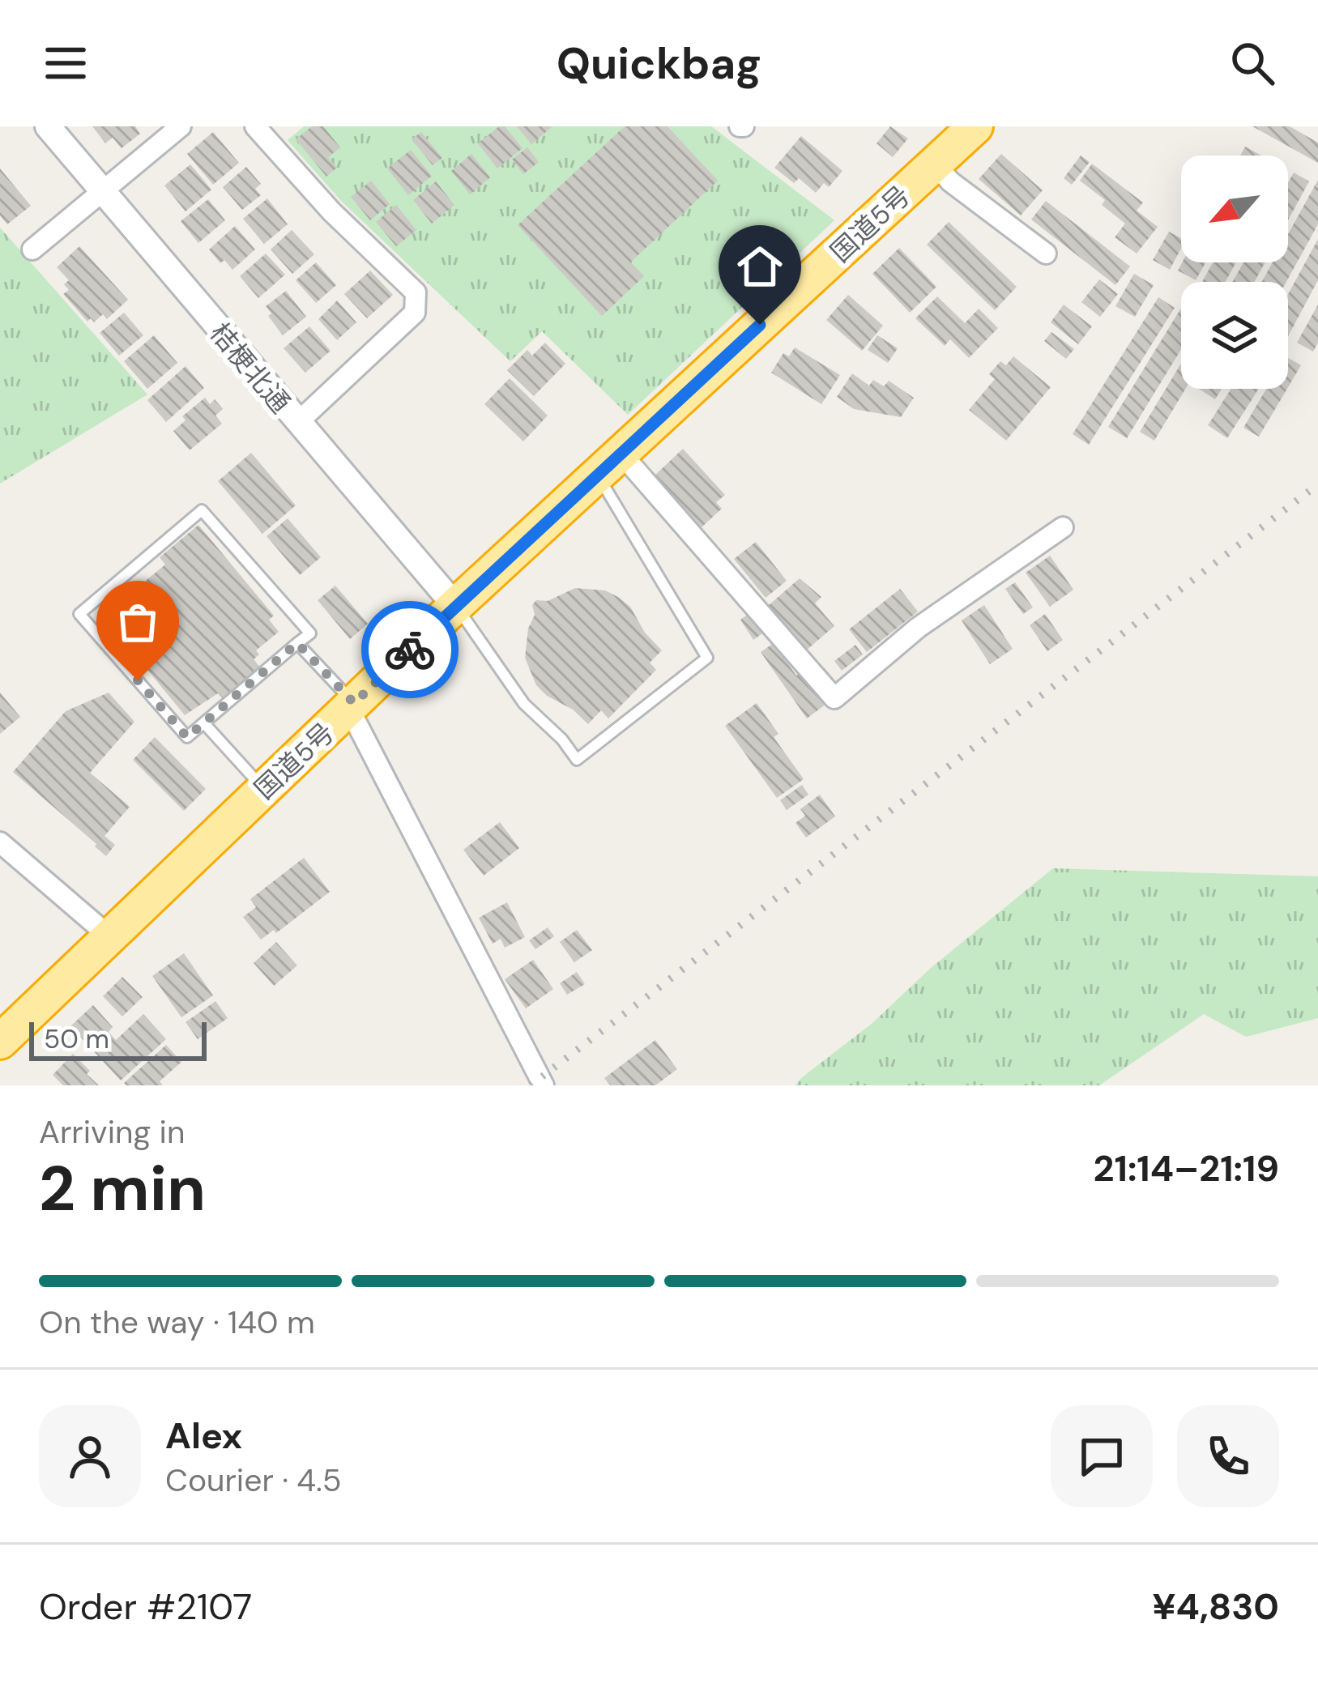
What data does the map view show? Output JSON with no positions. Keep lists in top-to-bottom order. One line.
{"streets":{"highway":["国道5号"],"street":["桔梗北通"]},"crossings":[["国道5号","桔梗北通"]],"scale_bar":"50 m","north":"bottom left","page":{"header":"Quickbag","scale":"50 m","heading":["2 min","Arriving in","21:14–21:19"],"panel":["Alex","Courier · 4.5","Order #2107","¥4,830"],"bar":"On the way · 140 m"}}
